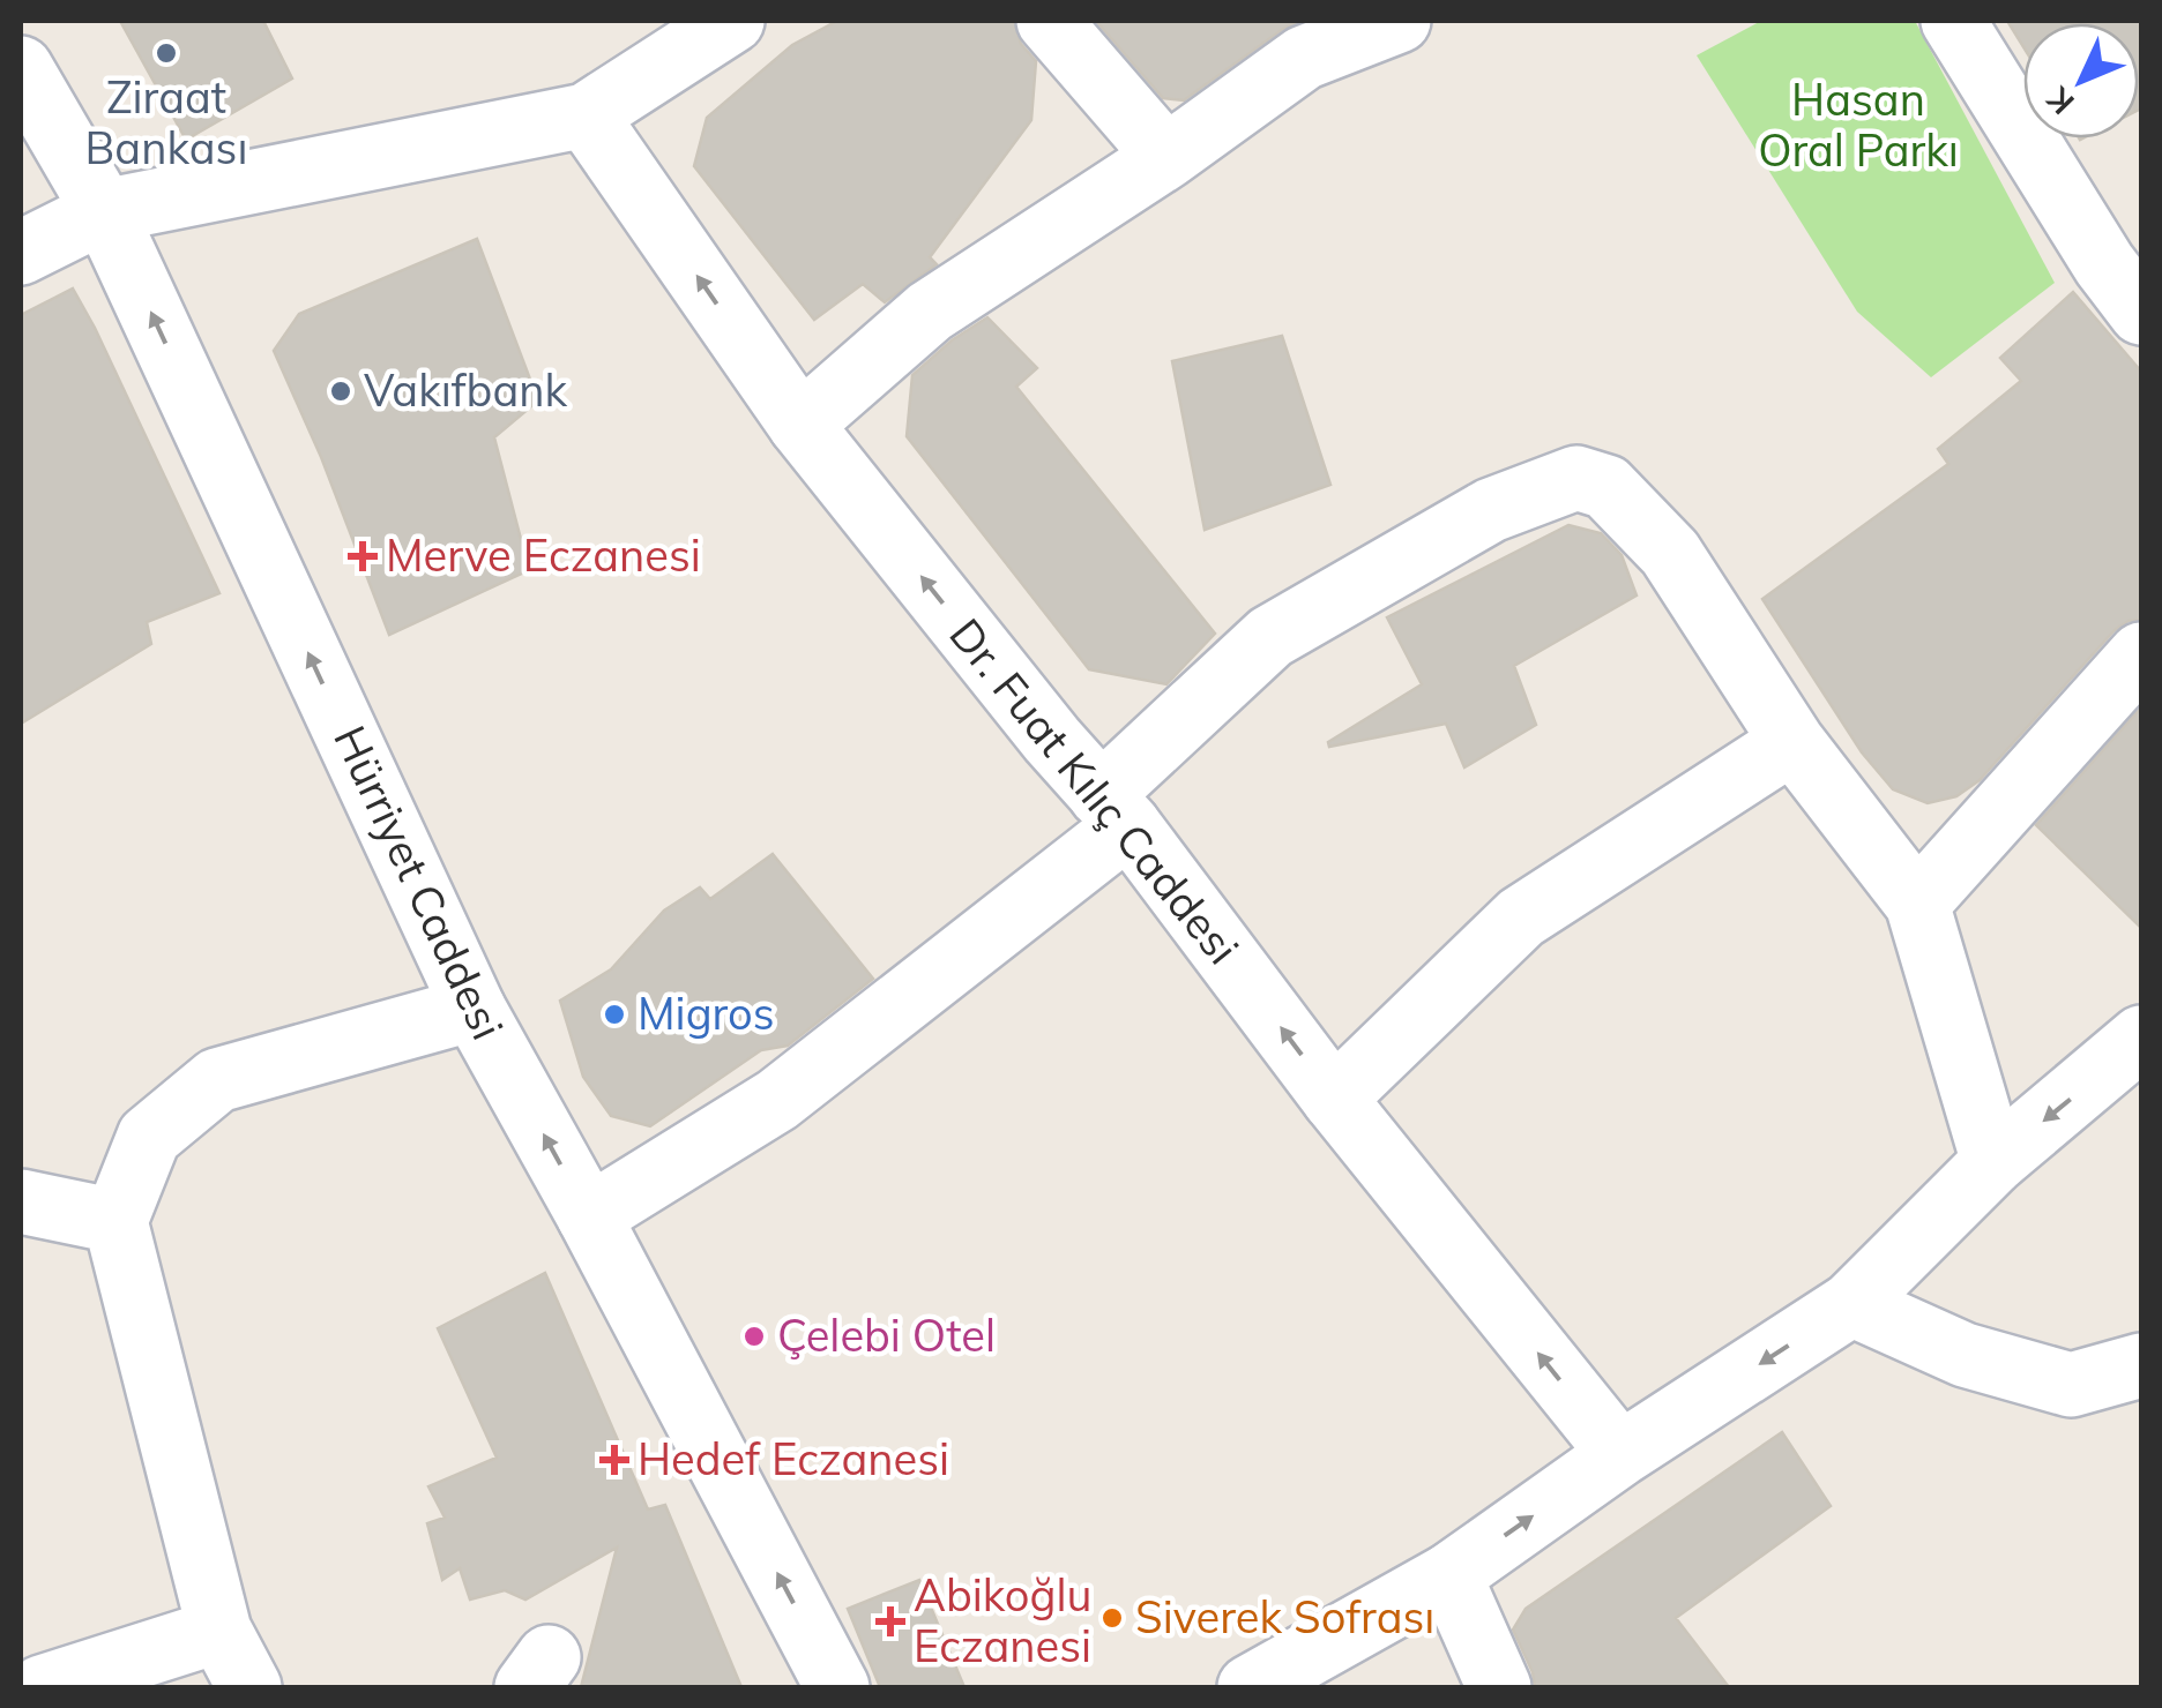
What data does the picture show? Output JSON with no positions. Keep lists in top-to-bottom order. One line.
{"streets":{"street":["Dr. Fuat Kılıç Caddesi","Hürriyet Caddesi"]},"one_way":["Dr. Fuat Kılıç Caddesi","Hürriyet Caddesi"],"parks":["Hasan Oral Parkı"],"places":{"other":["Ziraat Bankası","Vakıfbank","Migros","Çelebi Otel","Siverek Sofrası"],"health":["Merve Eczanesi","Hedef Eczanesi","Abikoğlu Eczanesi"]},"north":"bottom left"}
